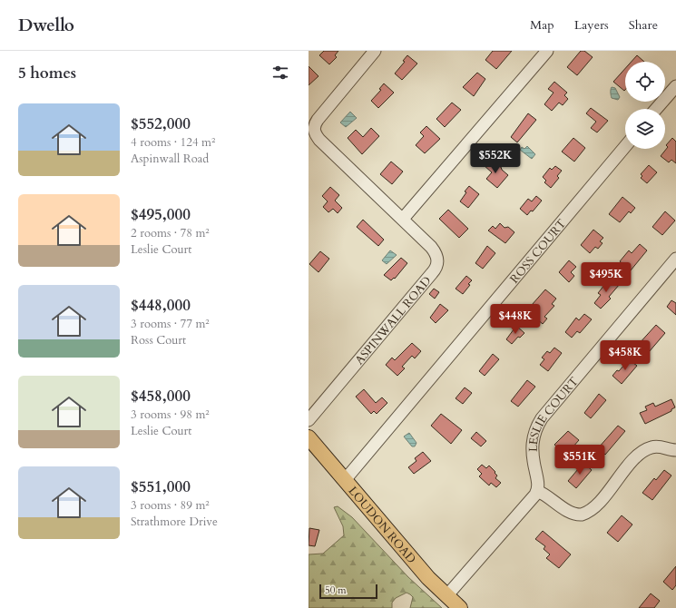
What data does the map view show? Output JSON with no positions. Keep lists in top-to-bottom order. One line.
{"streets":{"main road":["LOUDON ROAD"],"street":["ROSS COURT","ASPINWALL ROAD","LESLIE COURT"]},"crossings":[["ROSS COURT","LOUDON ROAD"]],"scale_bar":"50 m","page":{"header":"Dwello","nav":["Map","Layers","Share"],"heading":"5 homes","list":[{"name":"$552,000","note":"4 rooms · 124 m² · Aspinwall Road"},{"name":"$495,000","note":"2 rooms · 78 m² · Leslie Court"},{"name":"$448,000","note":"3 rooms · 77 m² · Ross Court"},{"name":"$458,000","note":"3 rooms · 98 m² · Leslie Court"},{"name":"$551,000","note":"3 rooms · 89 m² · Strathmore Drive"}],"price":["$552K","$495K","$448K","$458K","$551K"],"scale":"50 m"}}
